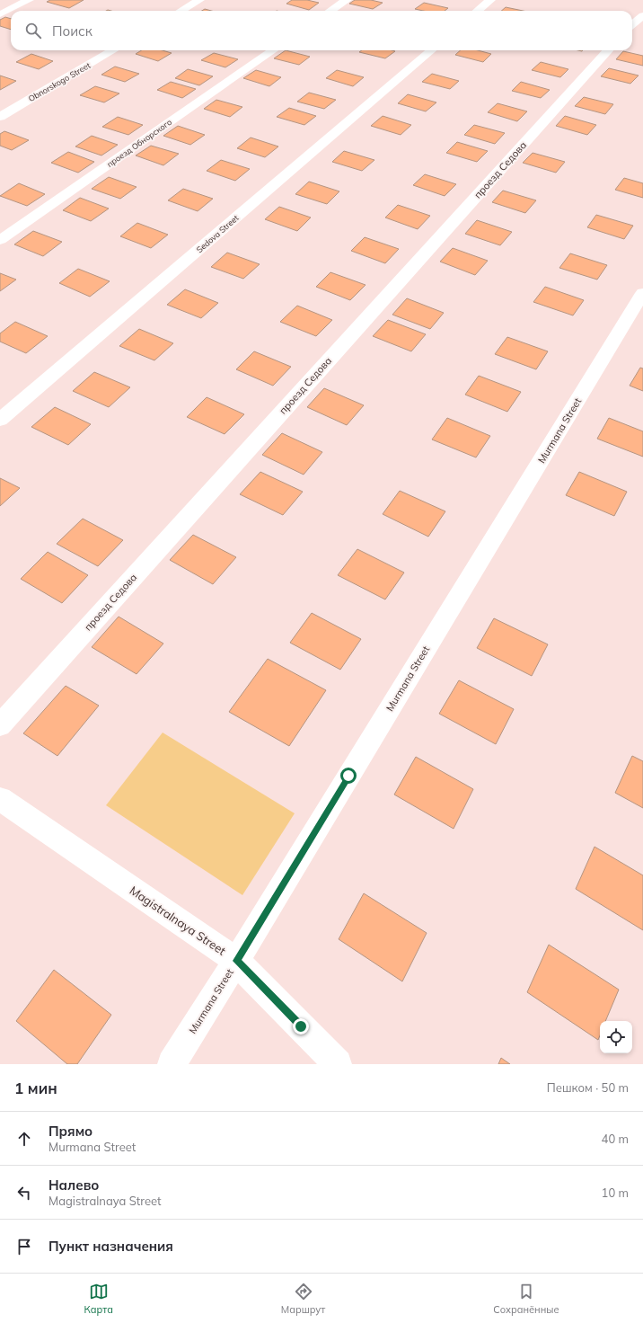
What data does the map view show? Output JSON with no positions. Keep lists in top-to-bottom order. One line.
{"streets":{"street":["Obnorskogo Street","проезд Обнорского","проезд Седова","Sedova Street","Murmana Street","Magistralnaya Street"]},"crossings":[["Murmana Street","Magistralnaya Street"]],"page":{"search":"Поиск","heading":["1 мин","Пешком · 50 m"],"list":[["Прямо","Murmana Street","40 m"],["Налево","Magistralnaya Street","10 m"],"Пункт назначения"],"nav":["Карта","Маршрут","Сохранённые"]}}
